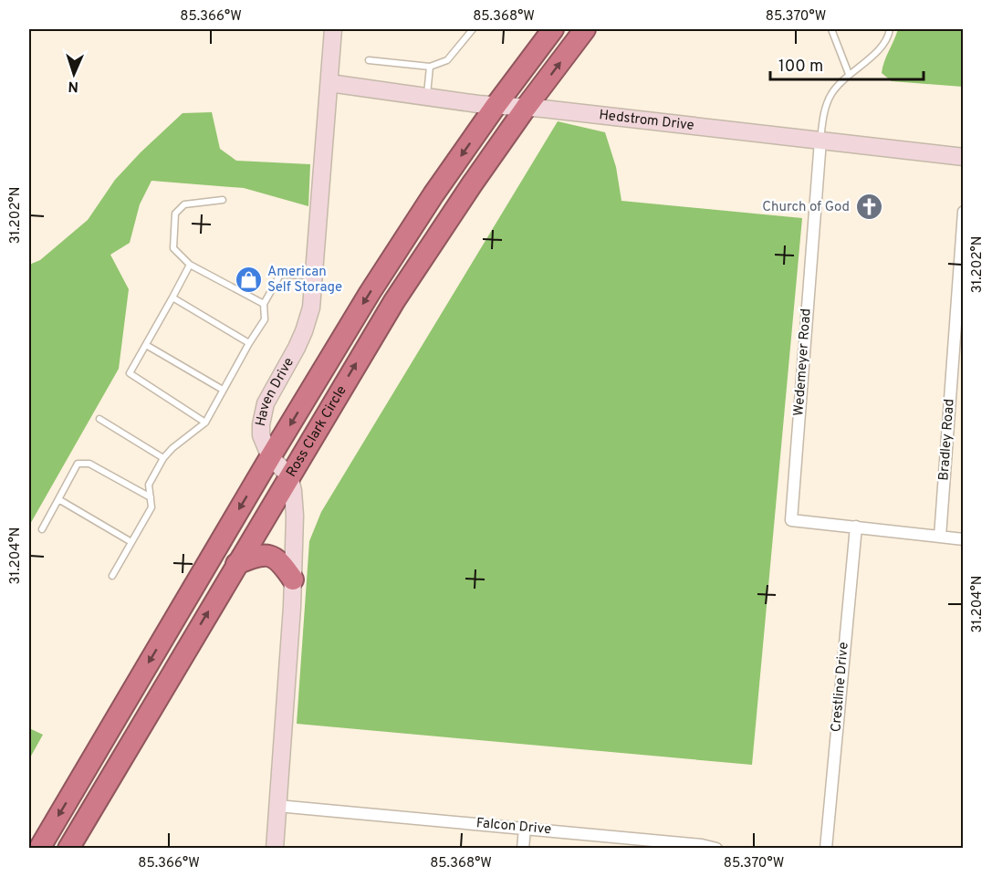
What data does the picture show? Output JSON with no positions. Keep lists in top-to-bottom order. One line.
{"streets":{"highway":["Ross Clark Circle"],"street":["Hedstrom Drive","Wedemeyer Road","Haven Drive","Bradley Road","Crestline Drive","Falcon Drive"]},"crossings":[["Hedstrom Drive","Wedemeyer Road"],["Hedstrom Drive","Haven Drive"],["Hedstrom Drive","Ross Clark Circle"],["Wedemeyer Road","Crestline Drive"],["Haven Drive","Ross Clark Circle"]],"places":{"church":["Church of God"],"shop":["American Self Storage"]},"scale_bar":"100 m","north":"bottom","coordinates":["85.366°W","85.368°W","85.370°W","31.202°N","31.204°N"]}
